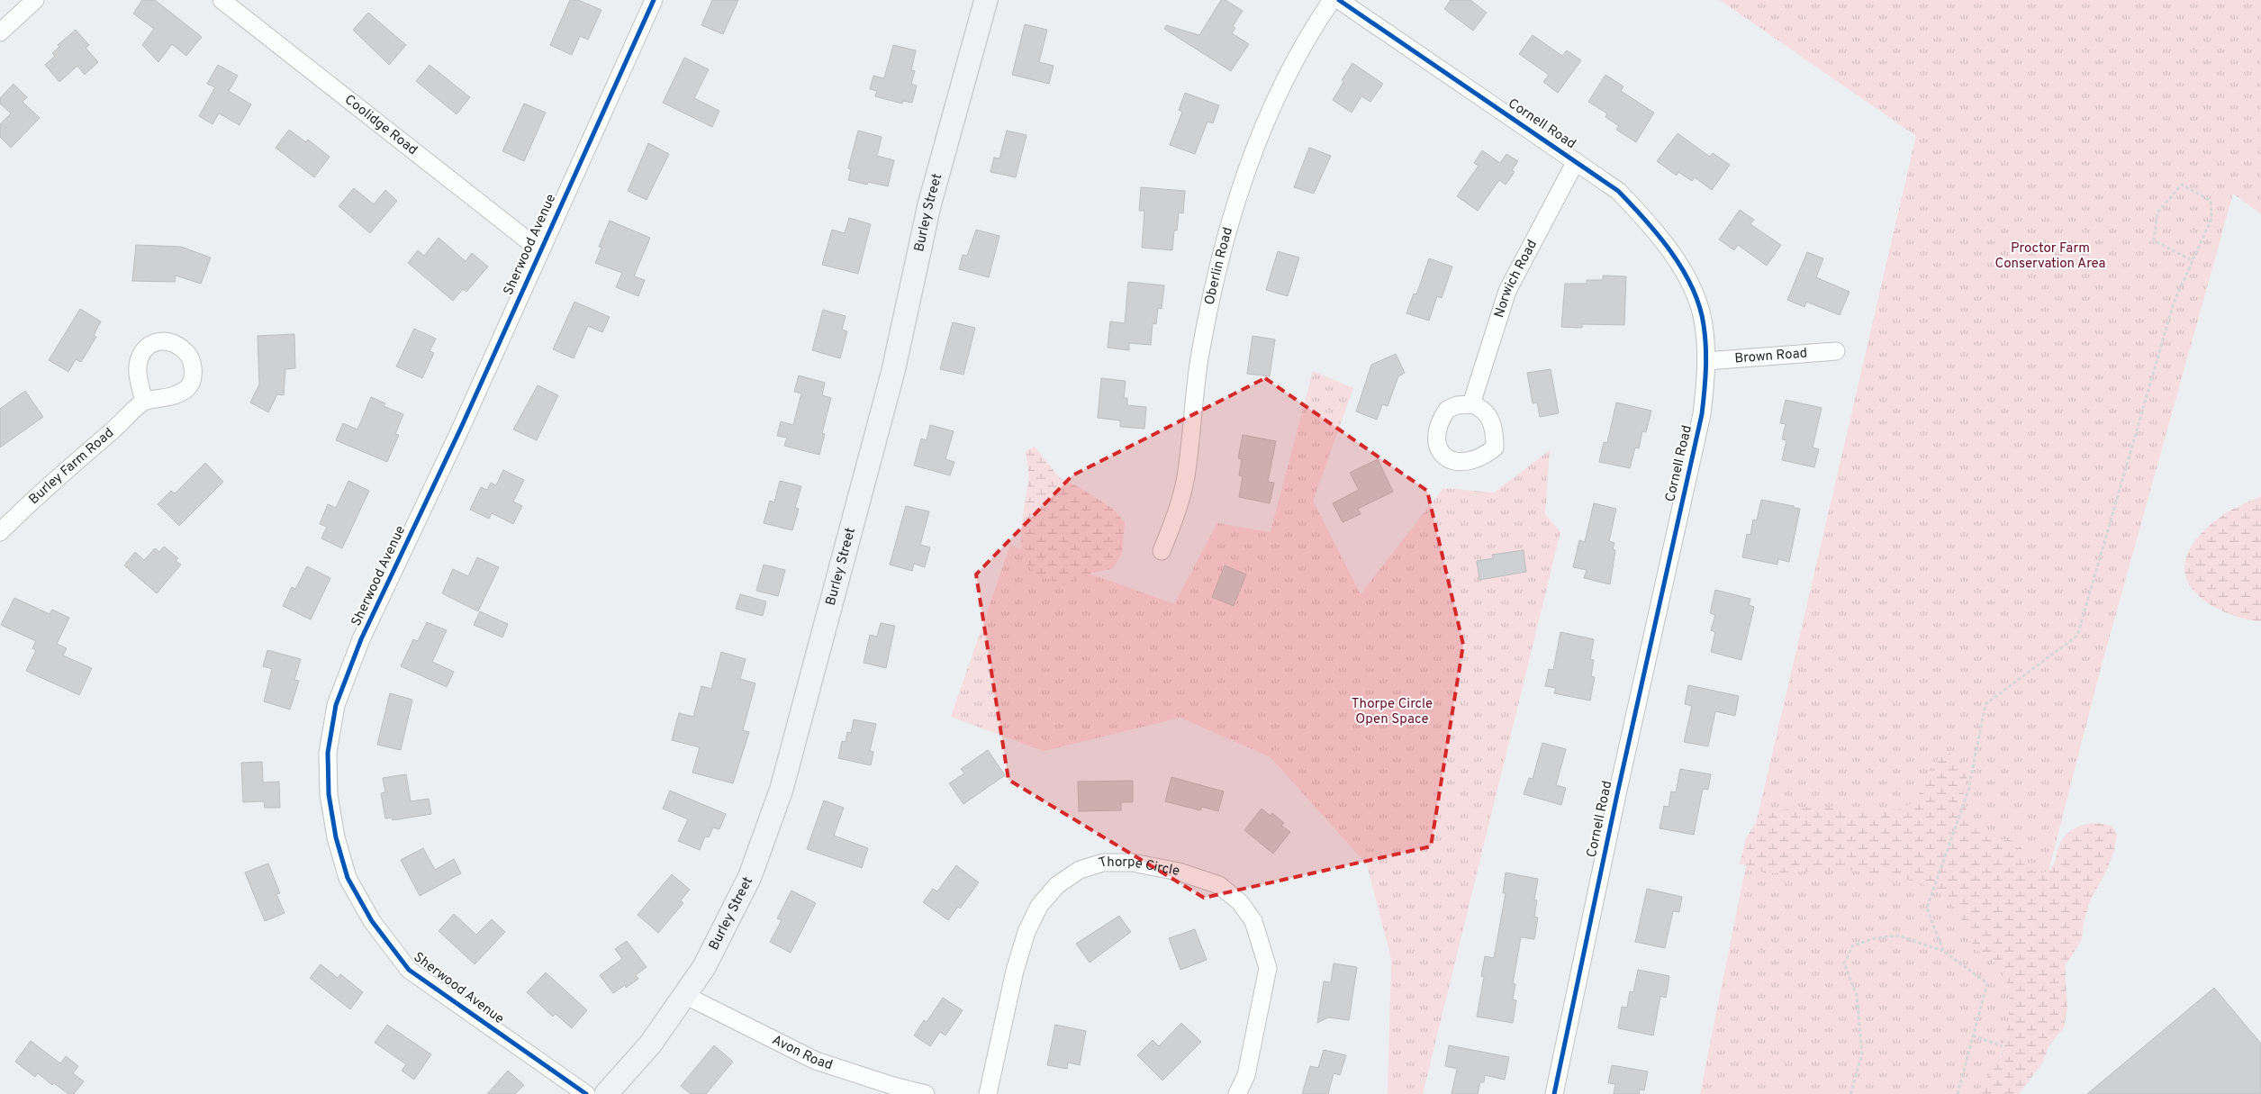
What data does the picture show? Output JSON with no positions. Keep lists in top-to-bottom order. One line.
{"streets":{"main road":["Burley Street"],"street":["Cornell Road","Coolidge Road","Sherwood Avenue","Oberlin Road","Norwich Road","Brown Road","Burley Farm Road","Thorpe Circle","Avon Road"]},"crossings":[["Cornell Road","Norwich Road"],["Cornell Road","Brown Road"],["Coolidge Road","Sherwood Avenue"],["Burley Street","Avon Road"]],"parks":["Proctor Farm Conservation Area","Thorpe Circle Open Space"]}
